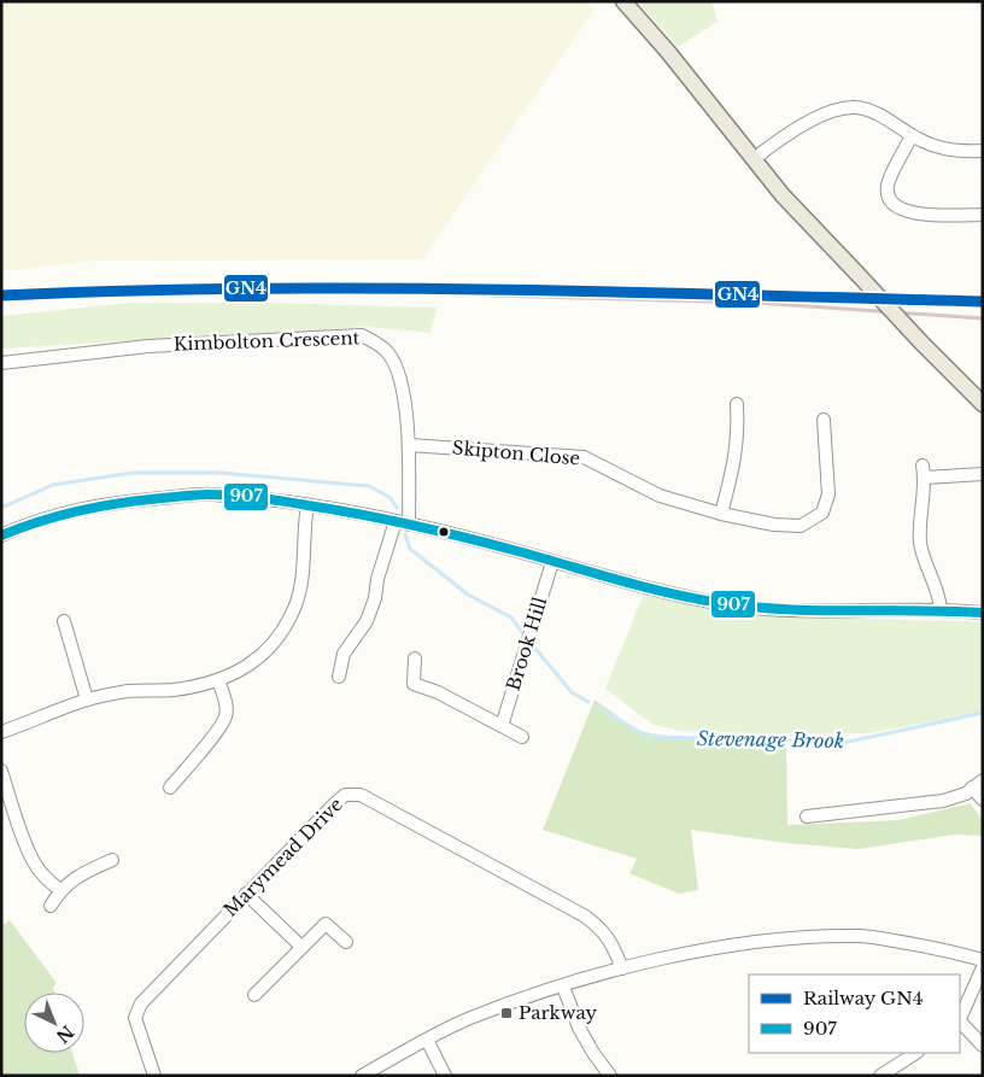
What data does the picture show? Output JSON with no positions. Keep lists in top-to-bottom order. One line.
{"streets":{"street":["Kimbolton Crescent","Skipton Close","Brook Hill","Marymead Drive"]},"crossings":[["Kimbolton Crescent","Skipton Close"]],"water":["Stevenage Brook"],"places":{"transit":["Parkway"]},"lines":["rail line GN4","transit line 907"],"legend":["Railway GN4","907"],"north":"bottom right"}
